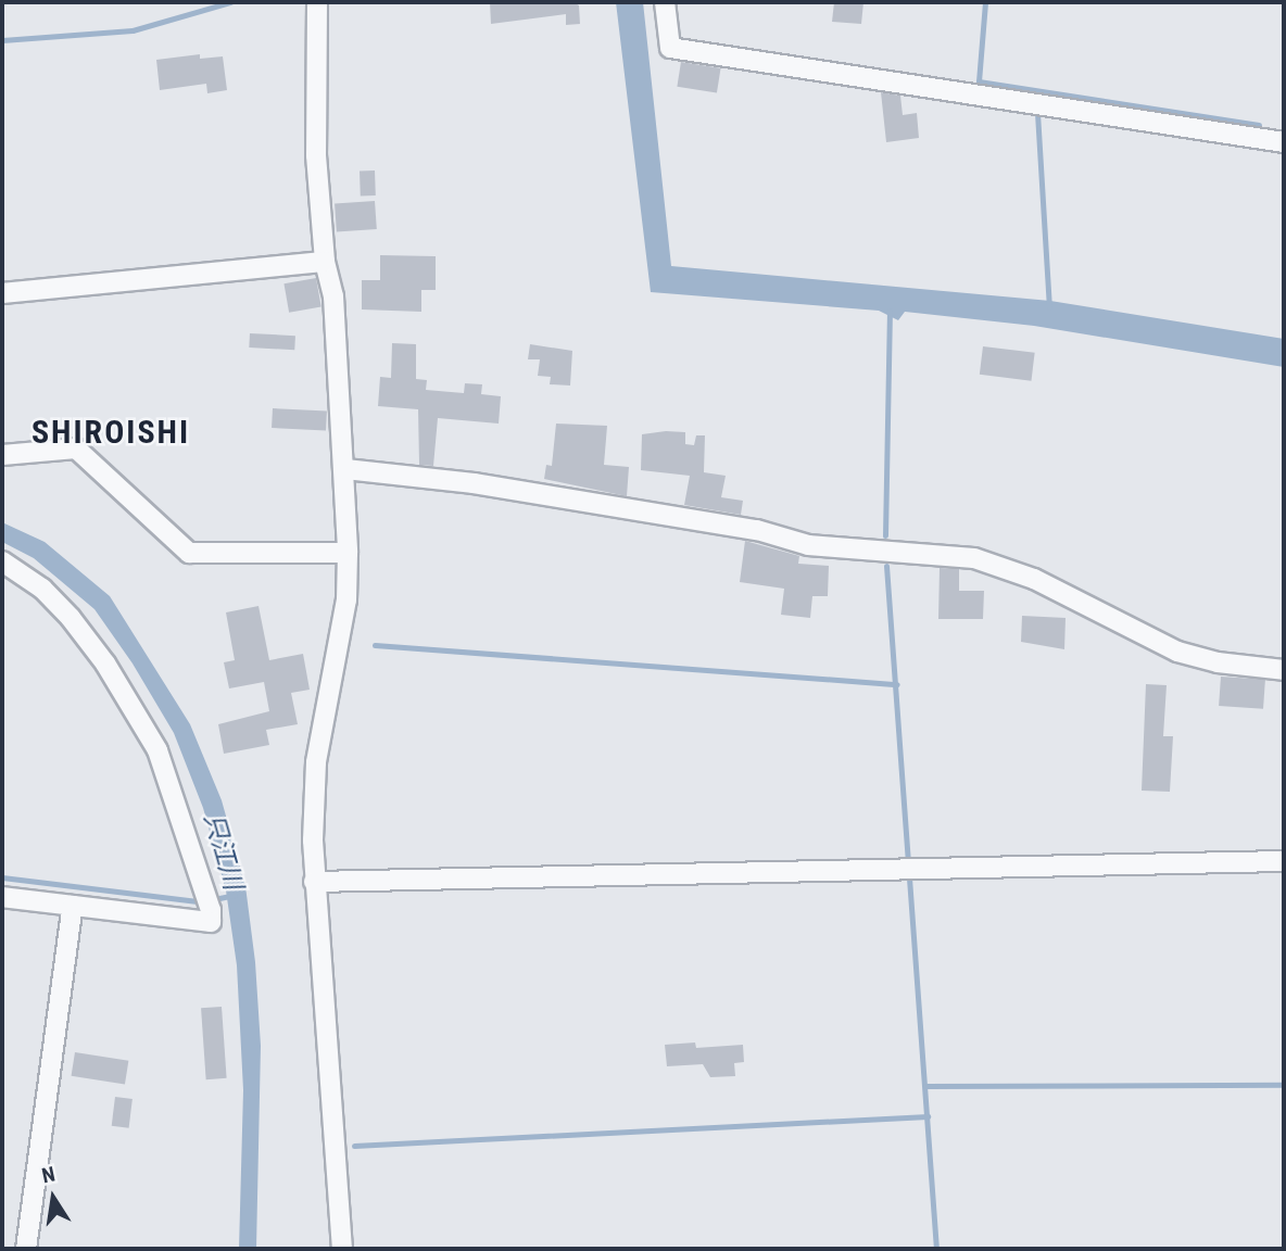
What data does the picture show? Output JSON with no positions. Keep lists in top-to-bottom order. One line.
{"districts":["SHIROISHI"],"water":["只江川"],"north":"top"}
